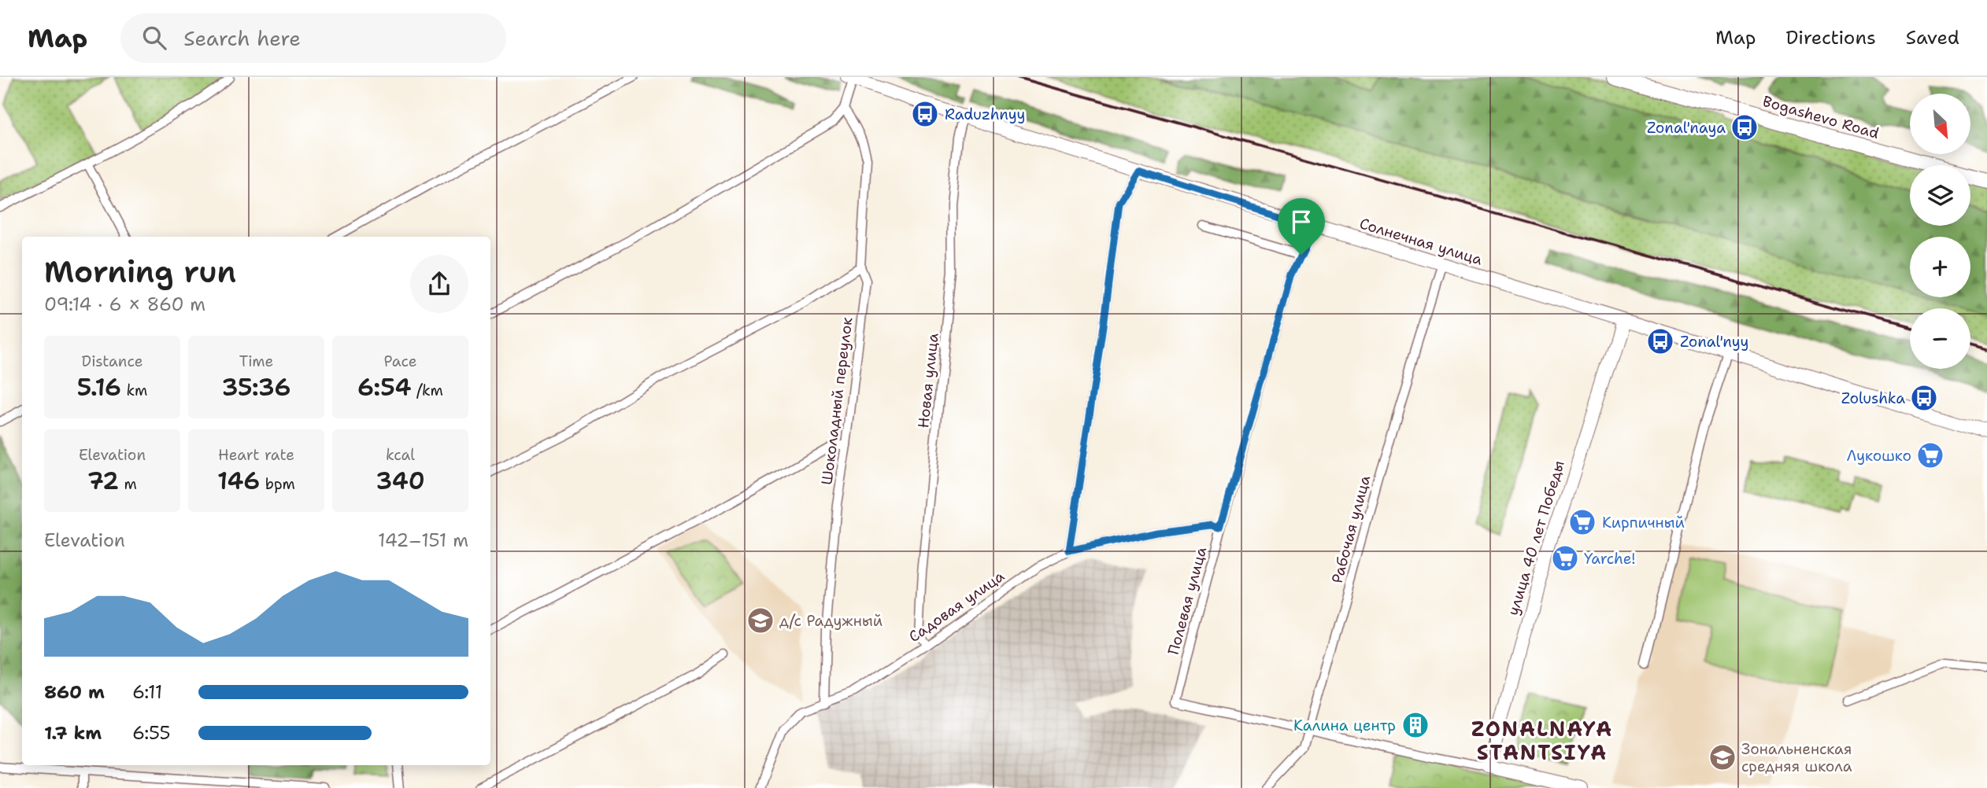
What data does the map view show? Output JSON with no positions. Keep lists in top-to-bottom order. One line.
{"streets":{"main road":["Bogashevo Road"],"street":["Солнечная улица","Новая улица","Шоколадный переулок","Рабочая улица","улица 40 лет Победы","Полевая улица","Садовая улица"]},"crossings":[["Солнечная улица","Новая улица"],["Солнечная улица","Рабочая улица"],["Солнечная улица","улица 40 лет Победы"],["Солнечная улица","Полевая улица"],["Новая улица","Садовая улица"],["Шоколадный переулок","Садовая улица"],["Рабочая улица","Полевая улица"],["Полевая улица","Садовая улица"]],"districts":["ZONALNAYA STANTSIYA"],"places":{"bus stop":["Raduzhnyy","Zonal'naya","Zonal'nyy","Zolushka"],"supermarket":["Лукошко","Кирпичный","Yarche!"],"school or university":["д/с Радужный","Зональненская средняя школа"],"building":["Калина центр"]},"north":"bottom right","page":{"header":"Map","search":"Search here","nav":["Map","Directions","Saved"],"map_buttons":["+","−"],"heading":["Morning run","09:14 · 6 × 860 m"],"stats":[["Distance","5.16 km"],["Time","35:36"],["Pace","6:54 /km"],["Elevation","72 m"],["Heart rate","146 bpm"],["kcal","340"]],"chart":["Elevation","142–151 m"],"list":[{"name":"860 m","note":"6:11"},{"name":"1.7 km","note":"6:55"}]}}
